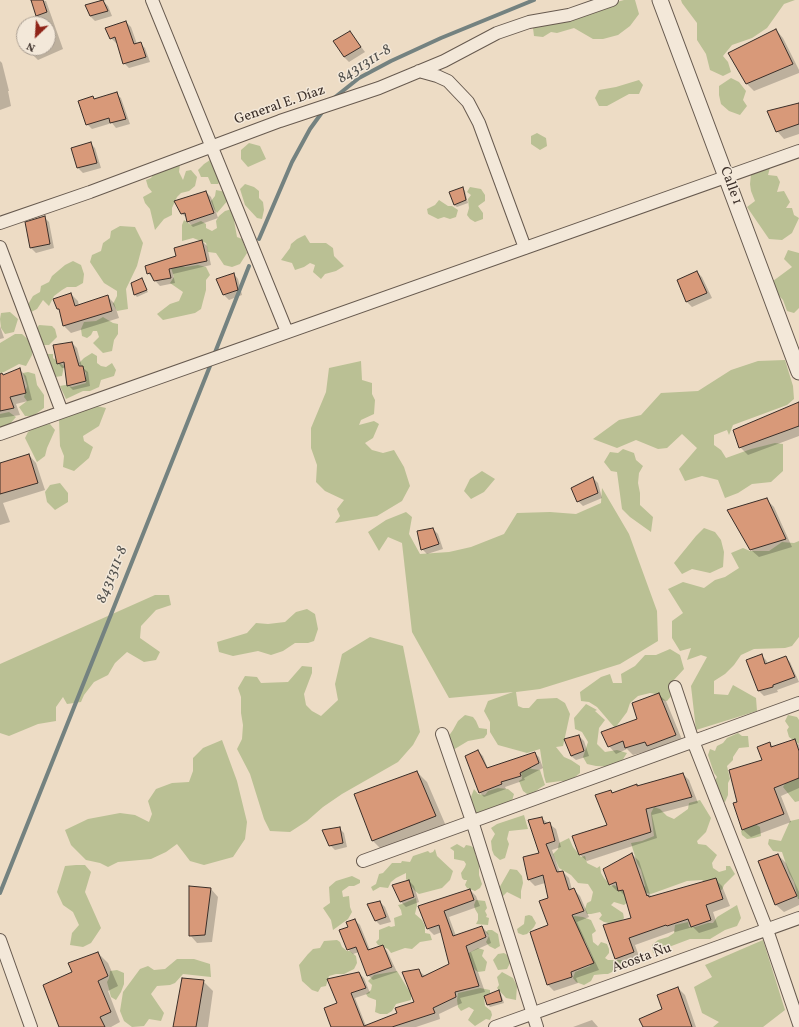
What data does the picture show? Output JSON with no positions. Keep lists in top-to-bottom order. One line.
{"streets":{"street":["General E. Díaz","Calle 1","Acosta Ñu"]},"water":["8431311-8"],"north":"bottom left"}
